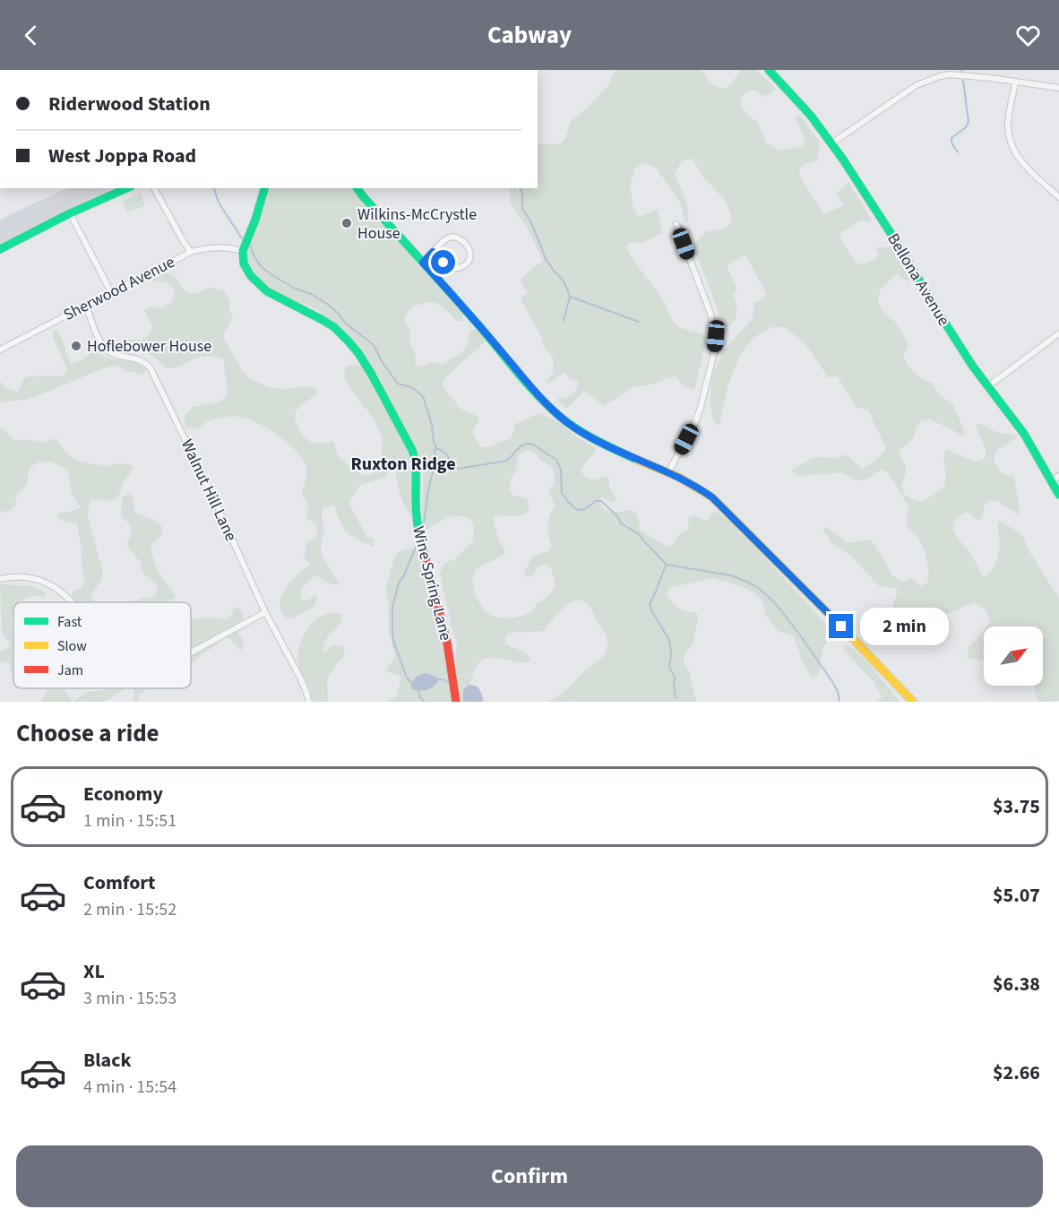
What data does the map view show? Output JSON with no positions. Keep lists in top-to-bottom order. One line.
{"streets":{"street":["Bellona Avenue","Sherwood Avenue","Walnut Hill Lane","Wine Spring Lane"]},"crossings":[["Sherwood Avenue","Walnut Hill Lane"],["Sherwood Avenue","Wine Spring Lane"]],"districts":["Ruxton Ridge"],"places":["Wilkins-McCrystle House","Hoflebower House"],"legend":["Fast","Slow","Jam"],"north":"top right","page":{"header":"Cabway","banner":["Riderwood Station","West Joppa Road"],"bubble":"2 min","heading":"Choose a ride","list":[{"name":"Economy","note":"1 min · 15:51","value":"$3.75"},{"name":"Comfort","note":"2 min · 15:52","value":"$5.07"},{"name":"XL","note":"3 min · 15:53","value":"$6.38"},{"name":"Black","note":"4 min · 15:54","value":"$2.66"}],"buttons":"Confirm"}}
